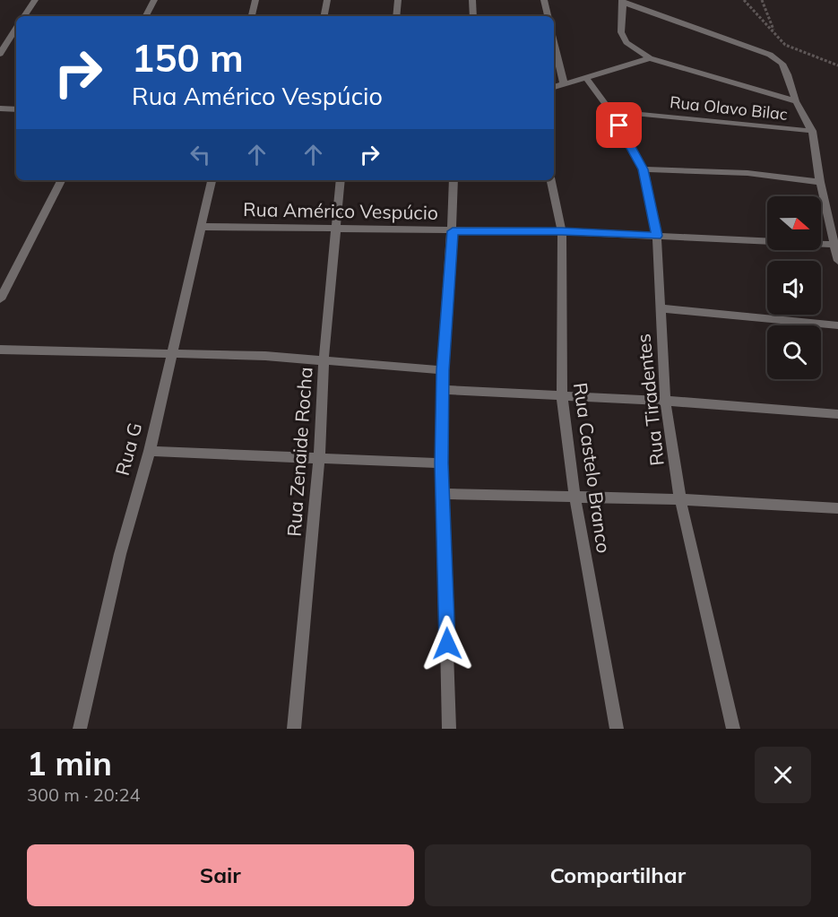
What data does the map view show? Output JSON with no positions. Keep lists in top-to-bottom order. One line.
{"streets":{"street":["Rua Olavo Bilac","Rua Américo Vespúcio","Rua Tiradentes","Rua G","Rua Zenaide Rocha","Rua Castelo Branco"]},"crossings":[["Rua Olavo Bilac","Rua Tiradentes"],["Rua Américo Vespúcio","Rua Tiradentes"],["Rua Américo Vespúcio","Rua G"],["Rua Américo Vespúcio","Rua Zenaide Rocha"],["Rua Américo Vespúcio","Rua Castelo Branco"]],"north":"right","page":{"turn":["150 m","Rua Américo Vespúcio"],"heading":["1 min","300 m · 20:24"],"buttons":["Sair","Compartilhar"]}}
